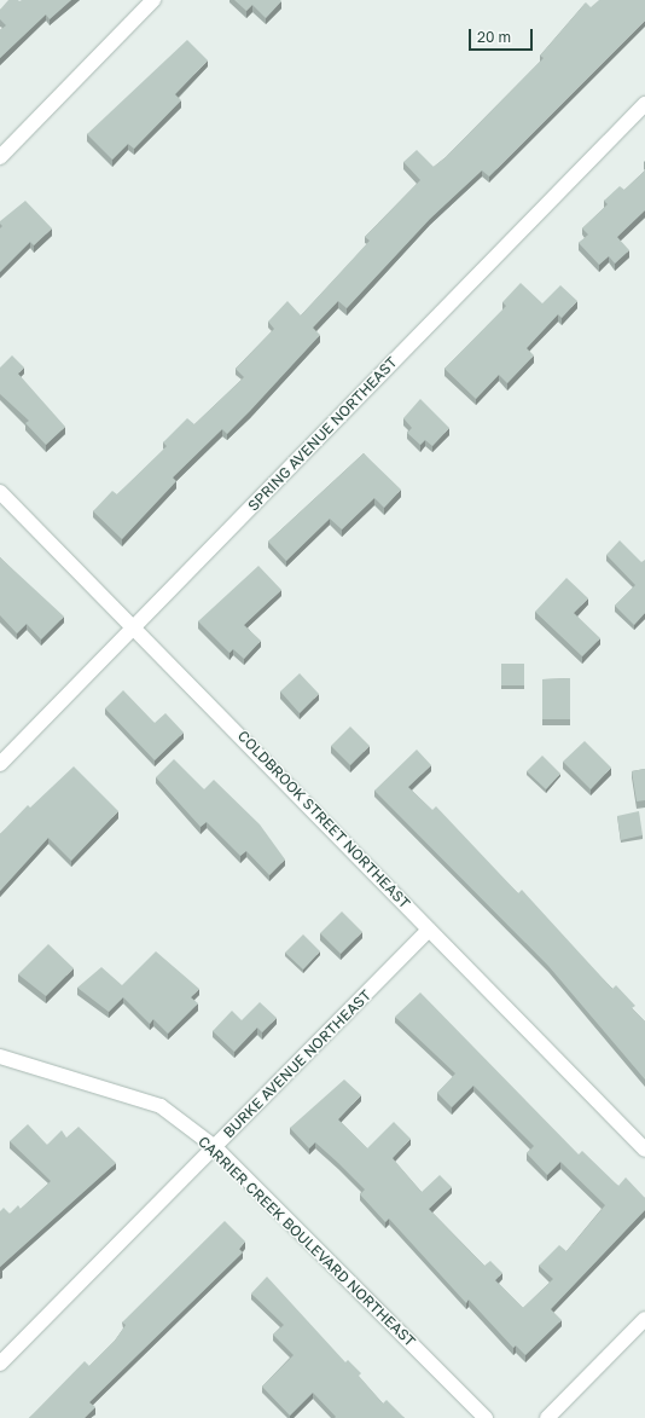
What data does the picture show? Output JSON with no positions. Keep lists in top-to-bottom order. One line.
{"streets":{"street":["SPRING AVENUE NORTHEAST","COLDBROOK STREET NORTHEAST","BURKE AVENUE NORTHEAST","CARRIER CREEK BOULEVARD NORTHEAST"]},"crossings":[["SPRING AVENUE NORTHEAST","COLDBROOK STREET NORTHEAST"],["COLDBROOK STREET NORTHEAST","BURKE AVENUE NORTHEAST"],["BURKE AVENUE NORTHEAST","CARRIER CREEK BOULEVARD NORTHEAST"]],"scale_bar":"20 m"}
